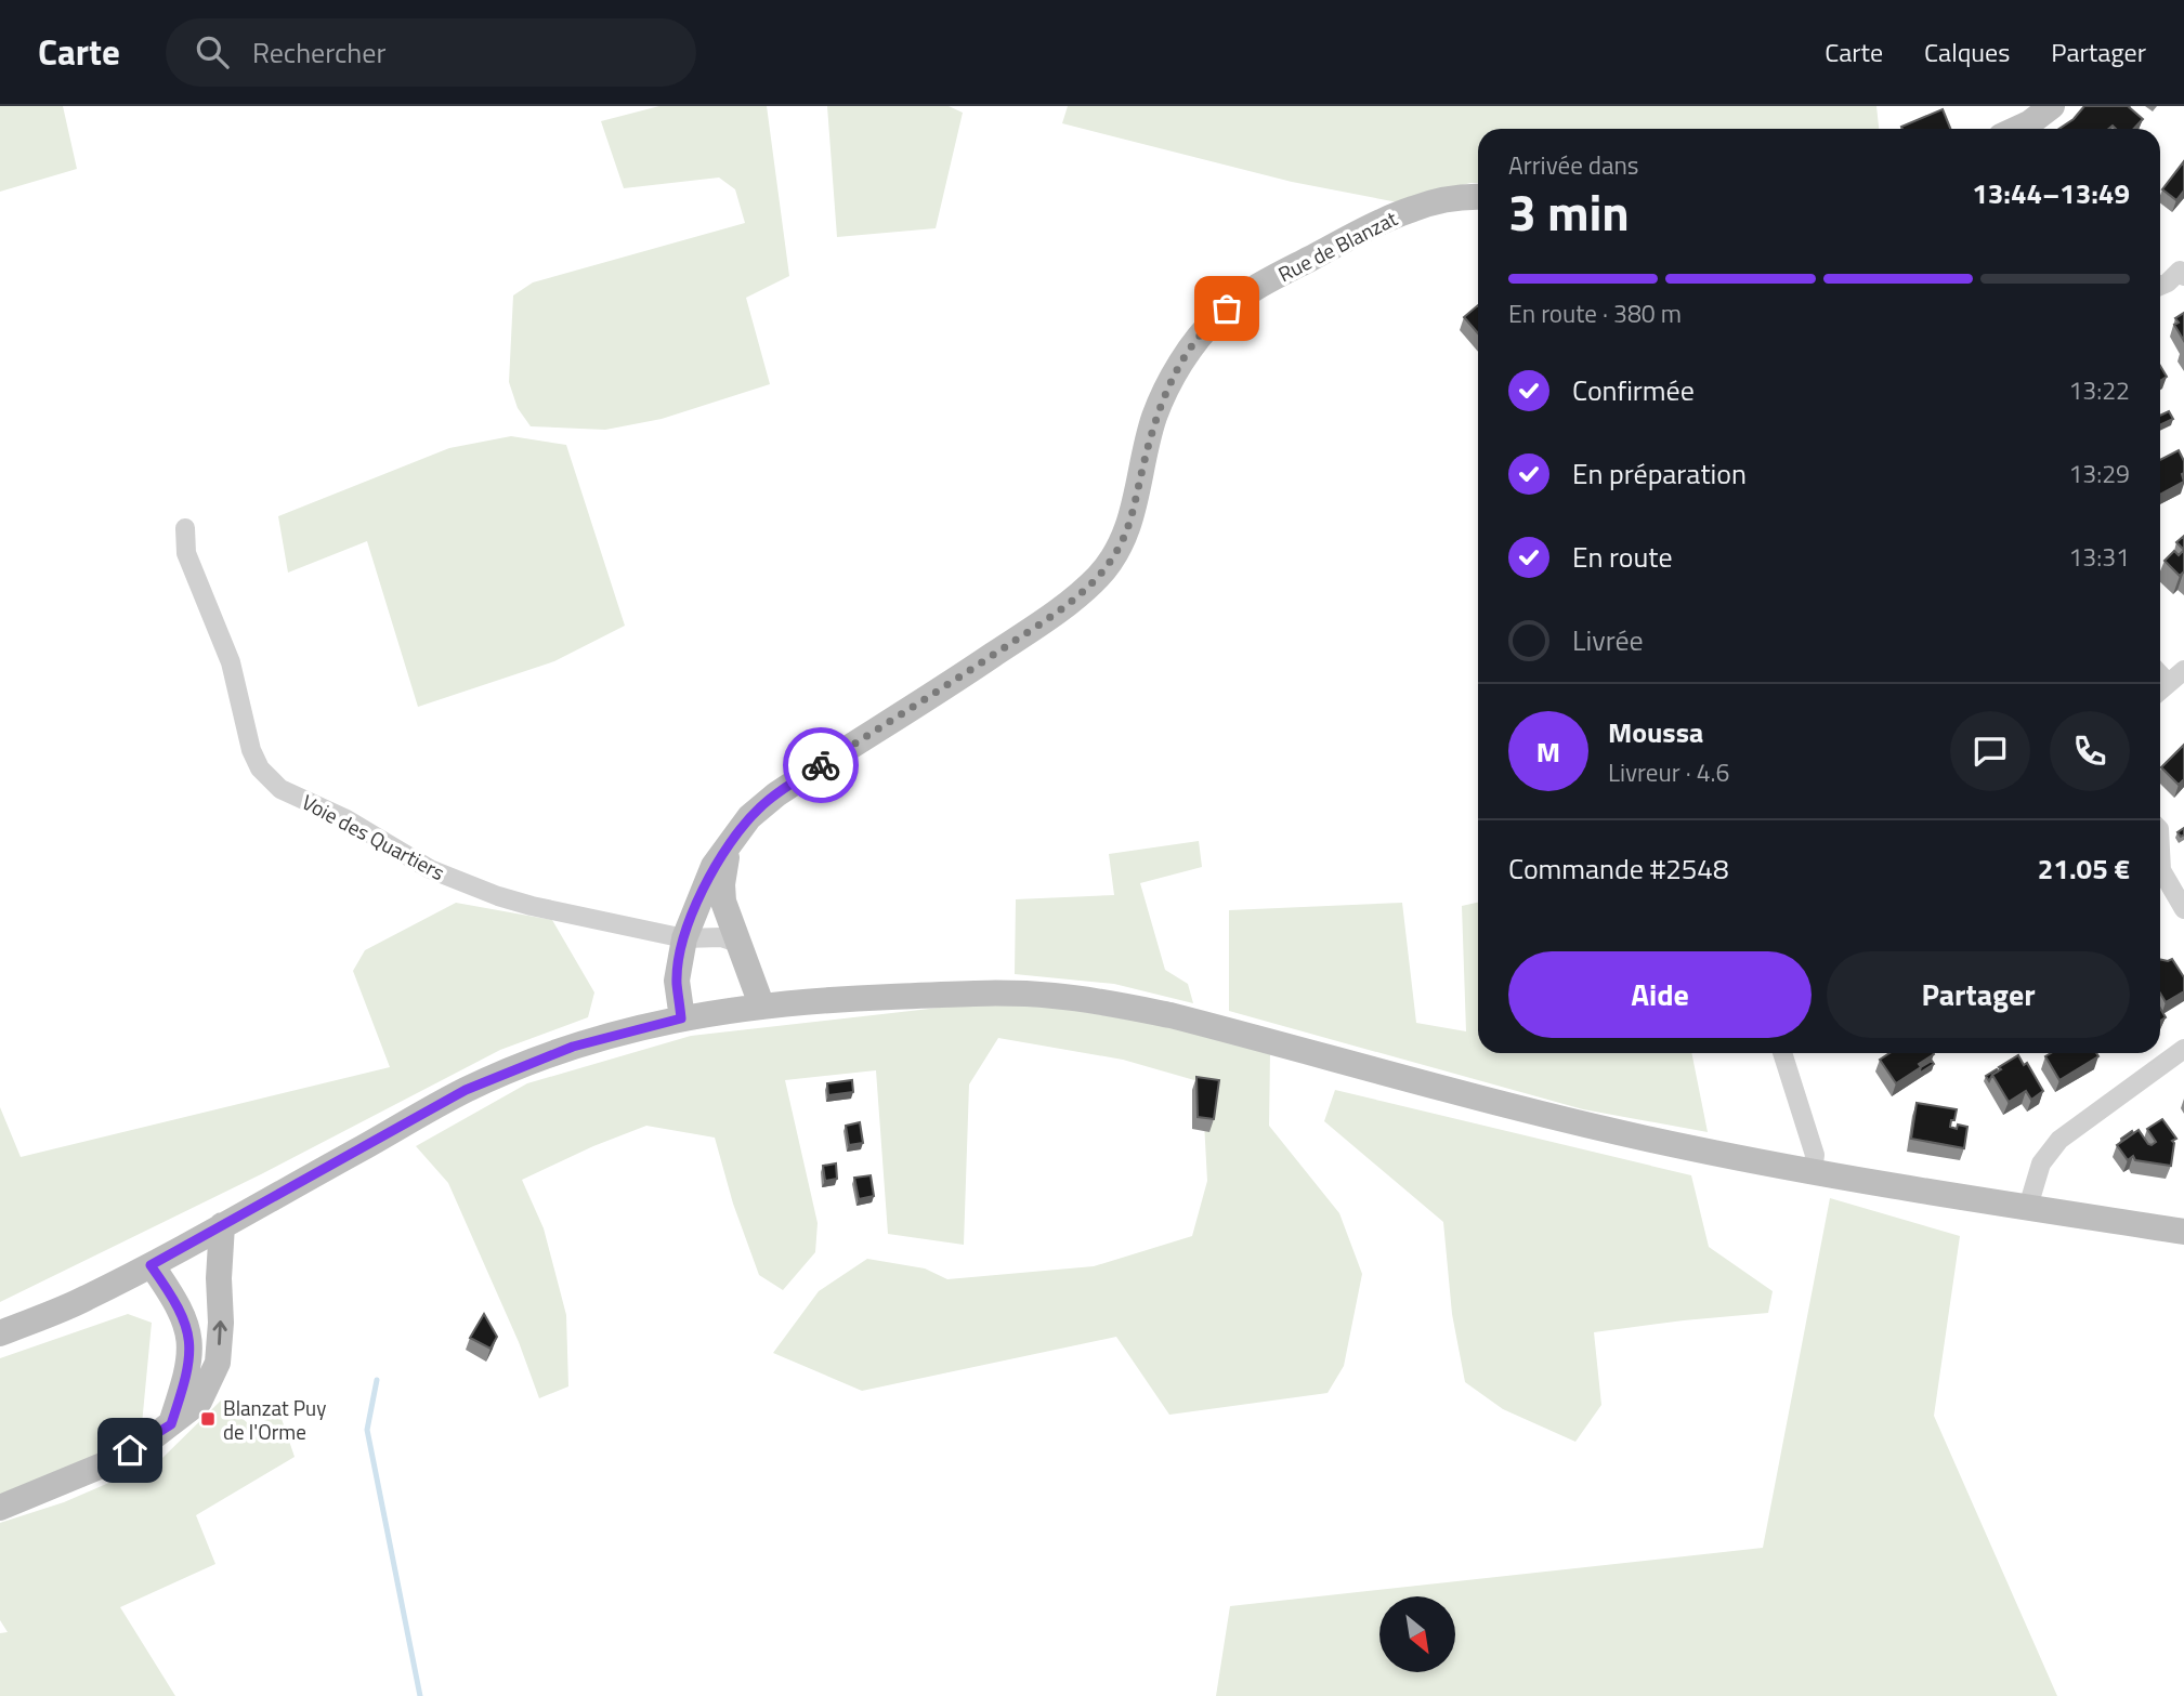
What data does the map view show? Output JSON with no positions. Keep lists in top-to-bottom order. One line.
{"streets":{"main road":["Rue de Blanzat"],"street":["Voie des Quartiers"]},"crossings":[["Rue de Blanzat","Voie des Quartiers"]],"places":{"transit":["Blanzat Puy de l'Orme"]},"north":"bottom right","page":{"header":"Carte","search":"Rechercher","nav":["Carte","Calques","Partager"],"heading":["3 min","Arrivée dans","13:44–13:49"],"panel":["Moussa","Livreur · 4.6","Commande #2548","21.05 €"],"bar":"En route · 380 m","list":[["Confirmée","13:22"],["En préparation","13:29"],["En route","13:31"],"Livrée"],"round":"M","buttons":["Aide","Partager"]}}
